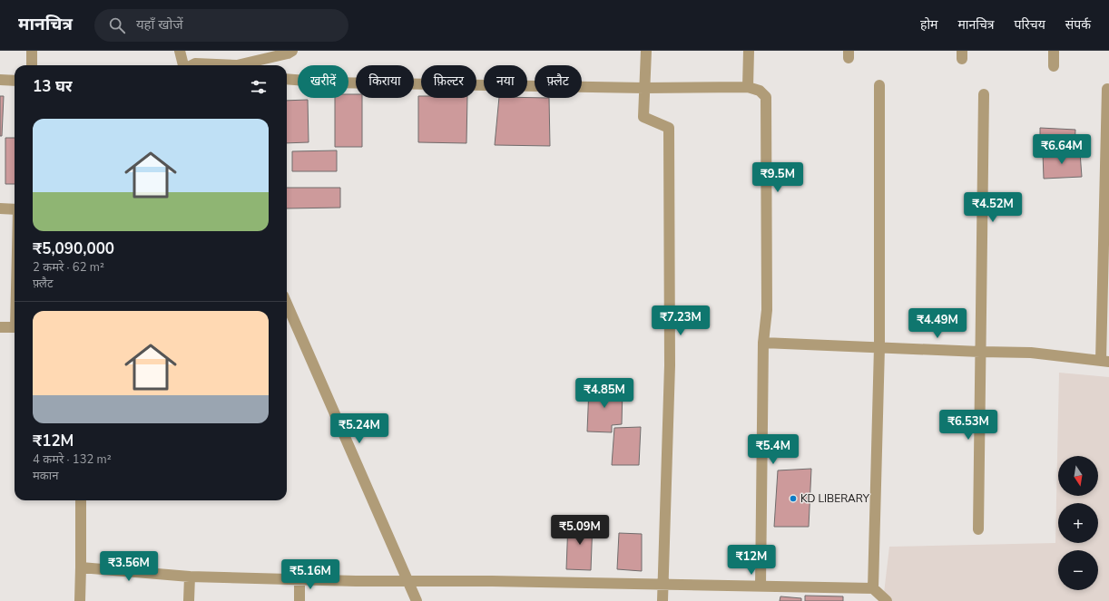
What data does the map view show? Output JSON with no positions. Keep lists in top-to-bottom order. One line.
{"places":["KD LIBERARY"],"north":"bottom","page":{"header":"मानचित्र","search":"यहाँ खोजें","nav":["होम","मानचित्र","परिचय","संपर्क"],"chip":["खरीदें","किराया","फ़िल्टर","नया","फ़्लैट"],"heading":"13 घर","list":[{"name":"₹5,090,000","note":"2 कमरे · 62 m² · फ़्लैट"},{"name":"₹12M","note":"4 कमरे · 132 m² · मकान"}],"price":["₹6.64M","₹9.5M","₹4.52M","₹7.23M","₹4.49M","₹4.85M","₹6.53M","₹5.24M","₹5.4M","₹5.09M","₹12M","₹3.56M","₹5.16M"],"map_buttons":["+","−"]}}
